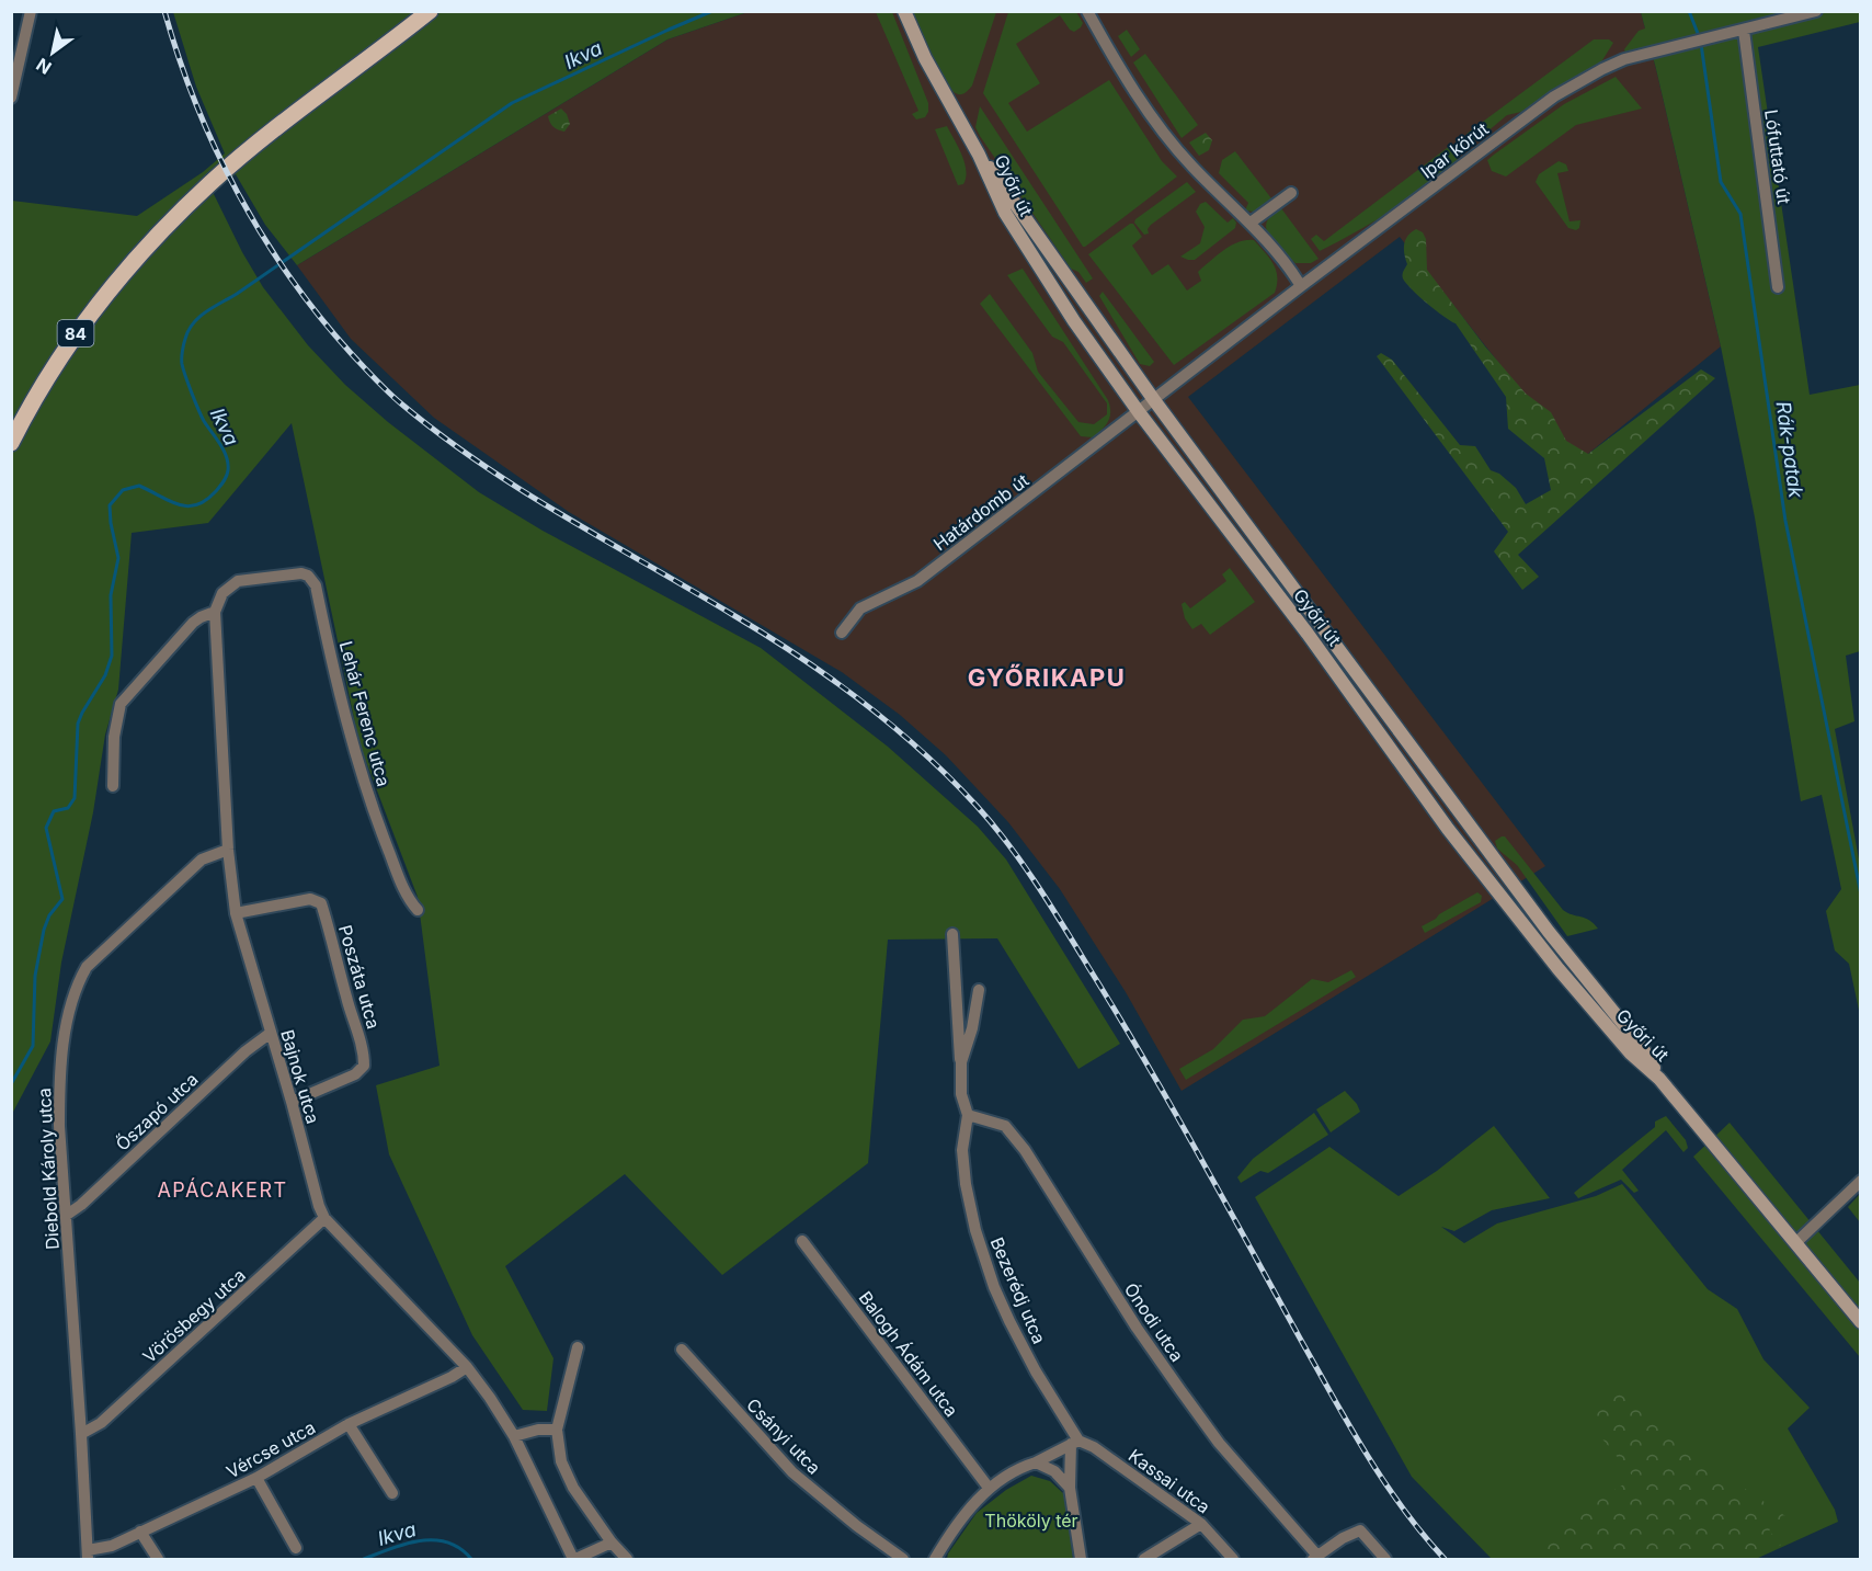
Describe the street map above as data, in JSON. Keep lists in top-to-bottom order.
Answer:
{
  "streets": {
    "main road": ["Győri út", "84"],
    "street": [
      "Ipar körút",
      "Lófuttató út",
      "Határdomb út",
      "Lehár Ferenc utca",
      "Poszáta utca",
      "Bajnok utca",
      "Őszapó utca",
      "Diebold Károly utca",
      "Bezerédj utca",
      "Vörösbegy utca",
      "Ónodi utca",
      "Balogh Ádám utca",
      "Csányi utca",
      "Vércse utca",
      "Kassai utca"
    ]
  },
  "crossings": [
    ["Ipar körút", "Lófuttató út"],
    ["Ipar körút", "Győri út"],
    ["Ipar körút", "Határdomb út"],
    ["Győri út", "Határdomb út"],
    ["Lehár Ferenc utca", "Bajnok utca"],
    ["Poszáta utca", "Bajnok utca"],
    ["Bajnok utca", "Őszapó utca"],
    ["Bajnok utca", "Diebold Károly utca"],
    ["Bajnok utca", "Vörösbegy utca"],
    ["Bajnok utca", "Vércse utca"],
    ["Őszapó utca", "Diebold Károly utca"],
    ["Diebold Károly utca", "Vörösbegy utca"],
    ["Diebold Károly utca", "Vércse utca"],
    ["Bezerédj utca", "Ónodi utca"],
    ["Bezerédj utca", "Kassai utca"]
  ],
  "districts": ["GYŐRIKAPU", "APÁCAKERT"],
  "water": ["Ikva", "Rák-patak"],
  "parks": ["Thököly tér"],
  "north": "bottom left"
}
